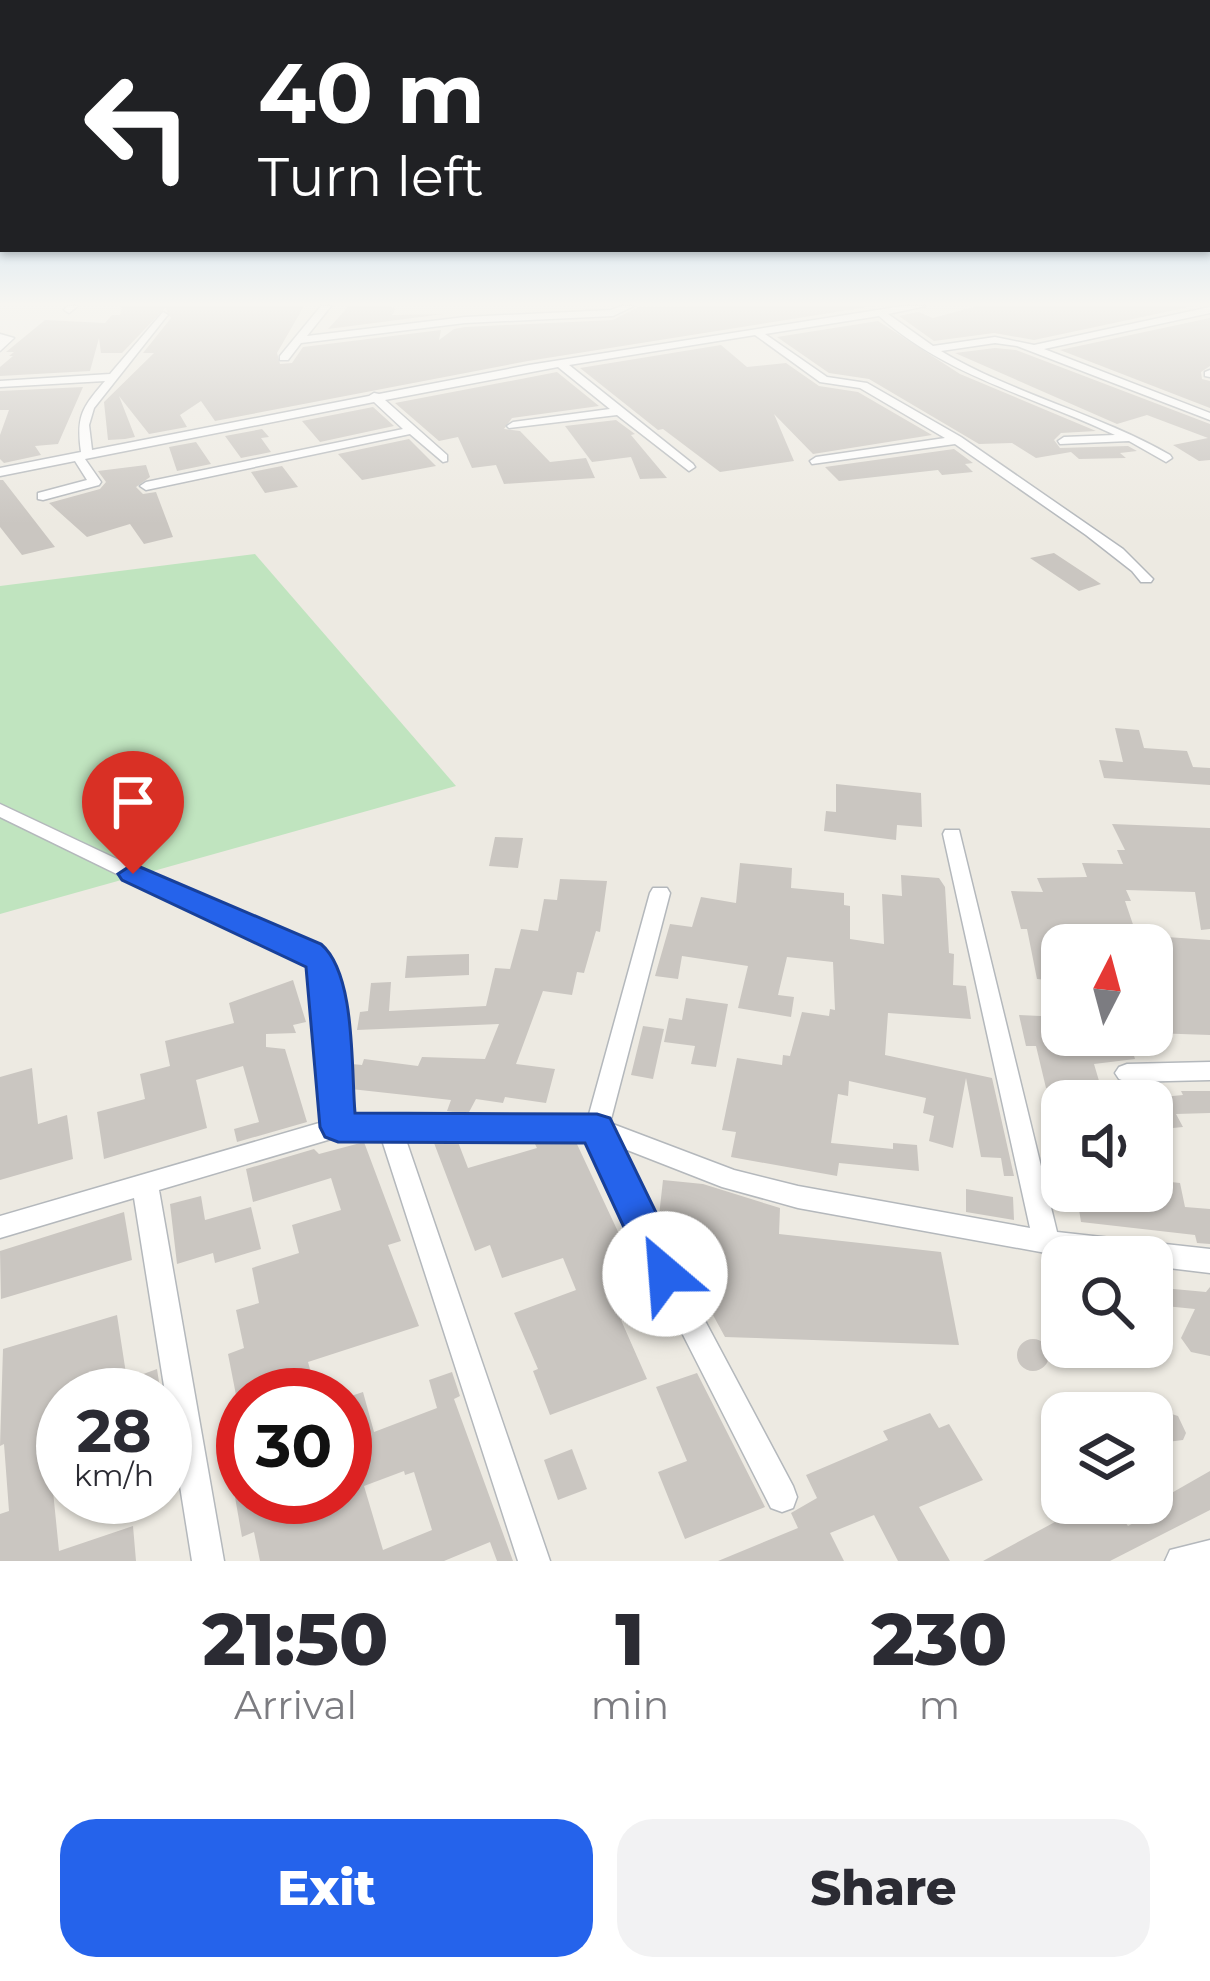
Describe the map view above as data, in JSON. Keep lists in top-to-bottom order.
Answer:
{
  "north": "top",
  "page": {
    "turn": ["40 m", "Turn left"],
    "speed": "28 km/h",
    "limit": "30",
    "eta": [
      "21:50",
      "Arrival",
      "1",
      "min",
      "230",
      "m"
    ],
    "buttons": ["Exit", "Share"]
  }
}
